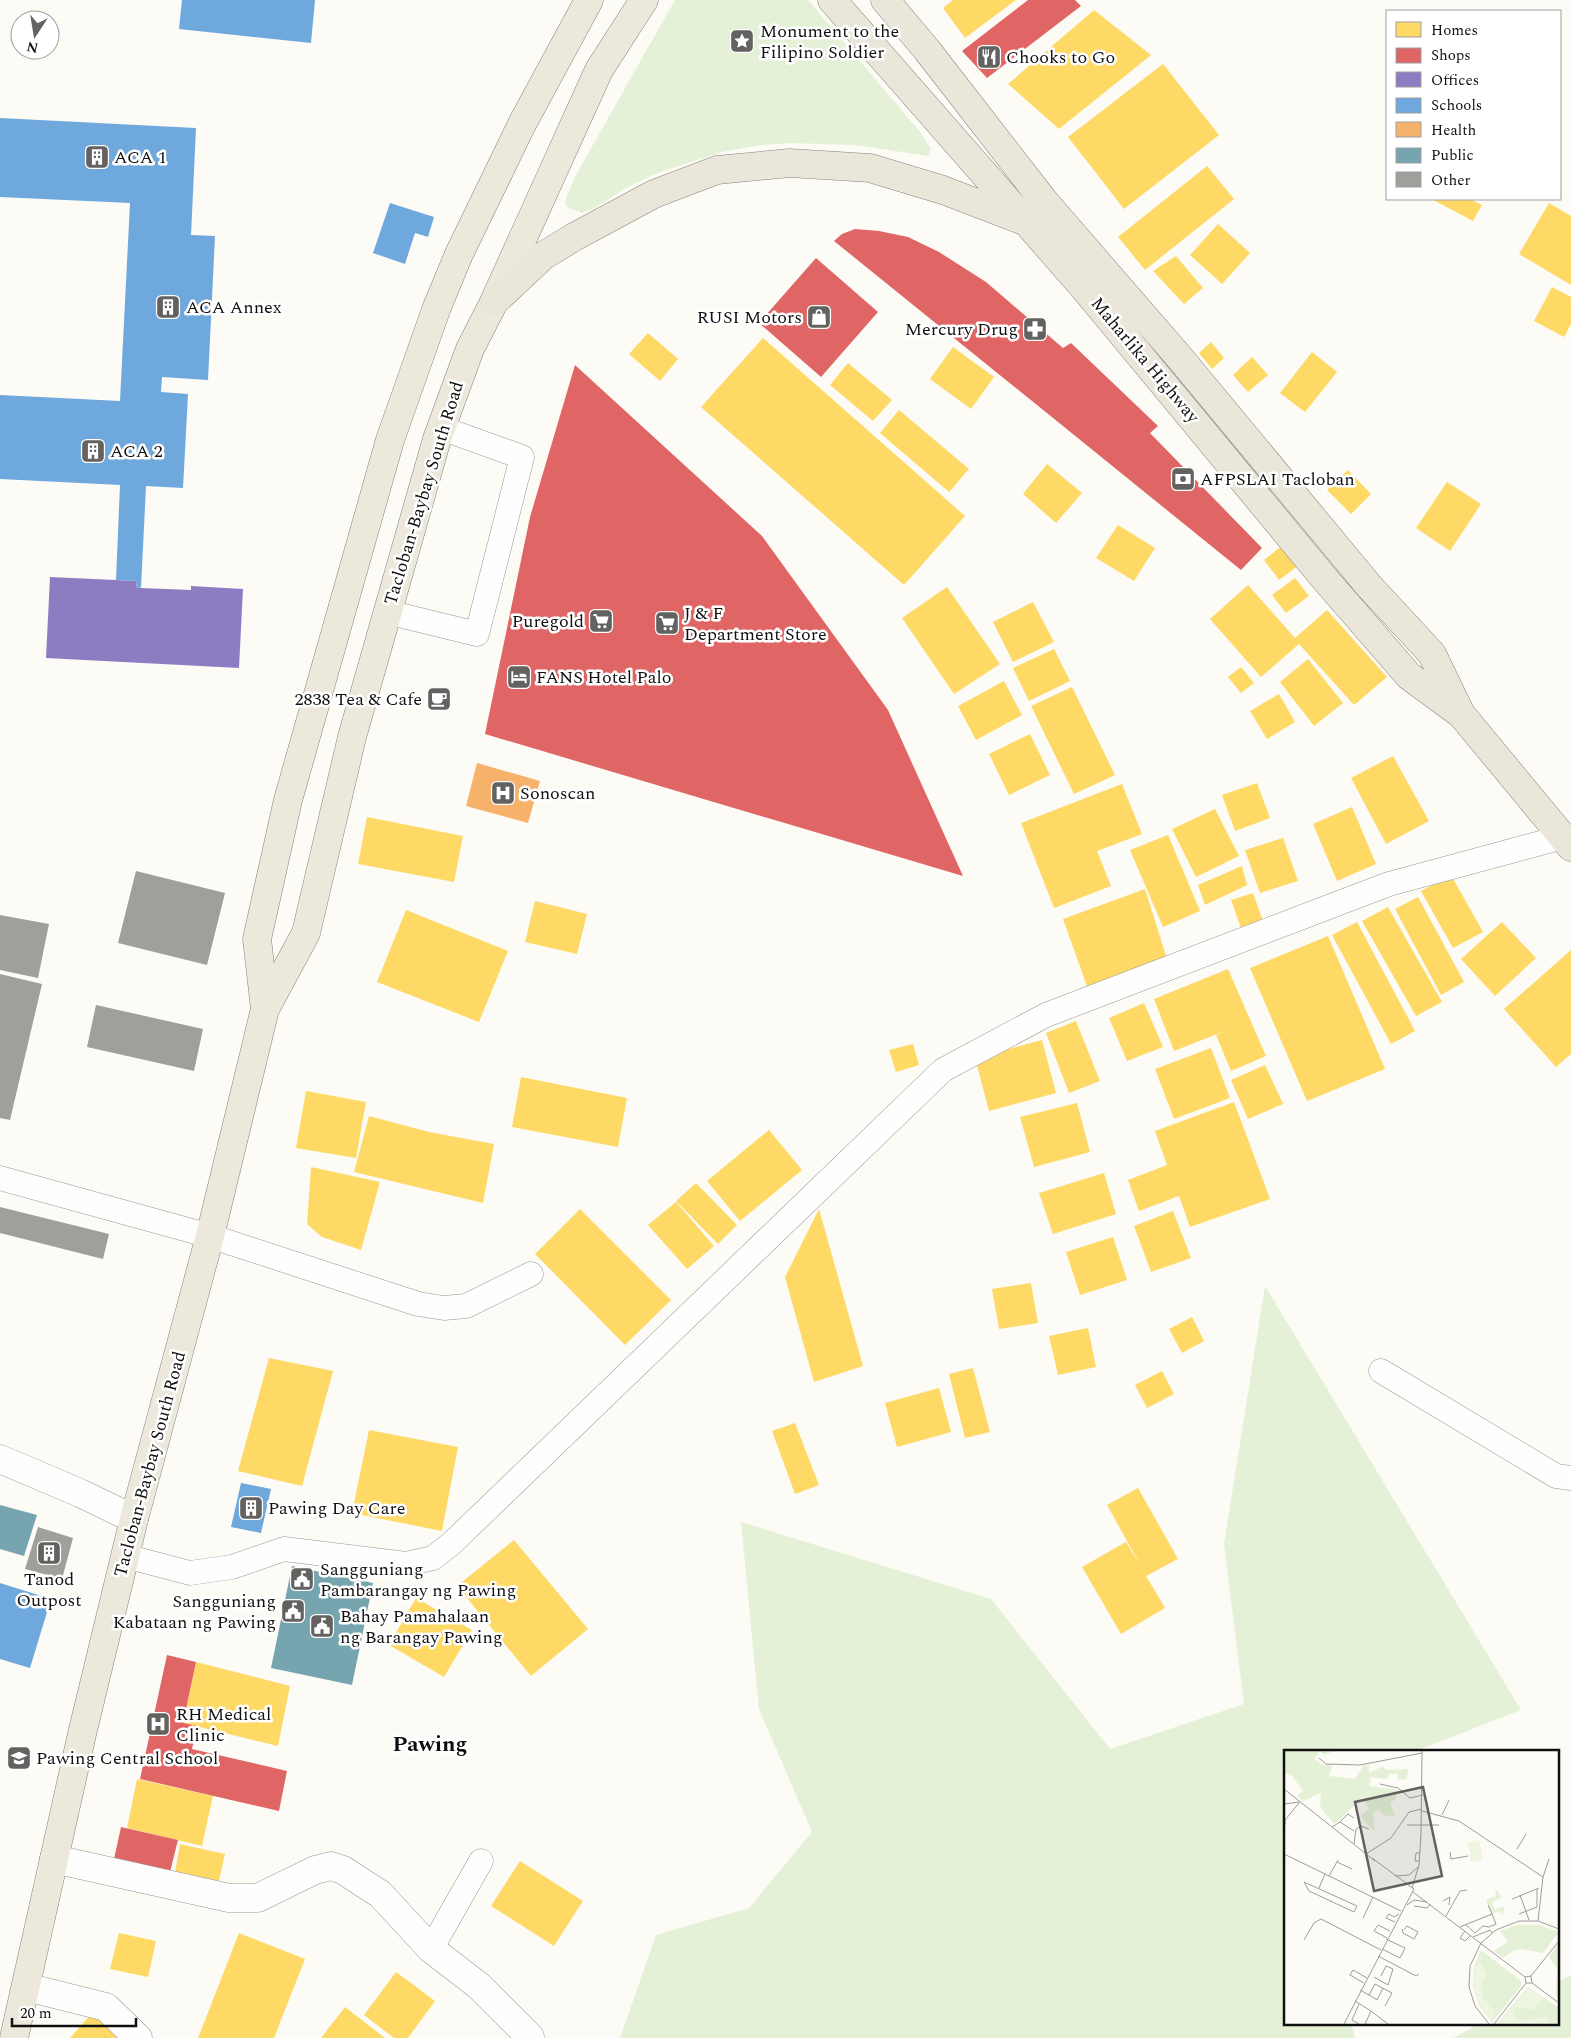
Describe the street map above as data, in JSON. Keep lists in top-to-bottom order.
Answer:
{
  "streets": {
    "highway": ["Maharlika Highway"],
    "main road": ["Tacloban-Baybay South Road"]
  },
  "districts": ["Pawing"],
  "places": {
    "place": ["Monument to the Filipino Soldier"],
    "restaurant": ["Chooks to Go"],
    "building": [
      "ACA 1",
      "ACA Annex",
      "ACA 2",
      "Pawing Day Care",
      "Tanod Outpost"
    ],
    "shop": ["RUSI Motors"],
    "pharmacy": ["Mercury Drug"],
    "bank": ["AFPSLAI Tacloban"],
    "supermarket": ["Puregold", "J & F Department Store"],
    "hotel": ["FANS Hotel Palo"],
    "cafe": ["2838 Tea & Cafe"],
    "hospital": ["Sonoscan", "RH Medical Clinic"],
    "public building": ["Sangguniang Pambarangay ng Pawing", "Sangguniang Kabataan ng Pawing", "Bahay Pamahalaan ng Barangay Pawing"],
    "school or university": ["Pawing Central School"]
  },
  "legend": [
    "Homes",
    "Shops",
    "Offices",
    "Schools",
    "Health",
    "Public",
    "Other"
  ],
  "scale_bar": "20 m",
  "north": "bottom"
}
